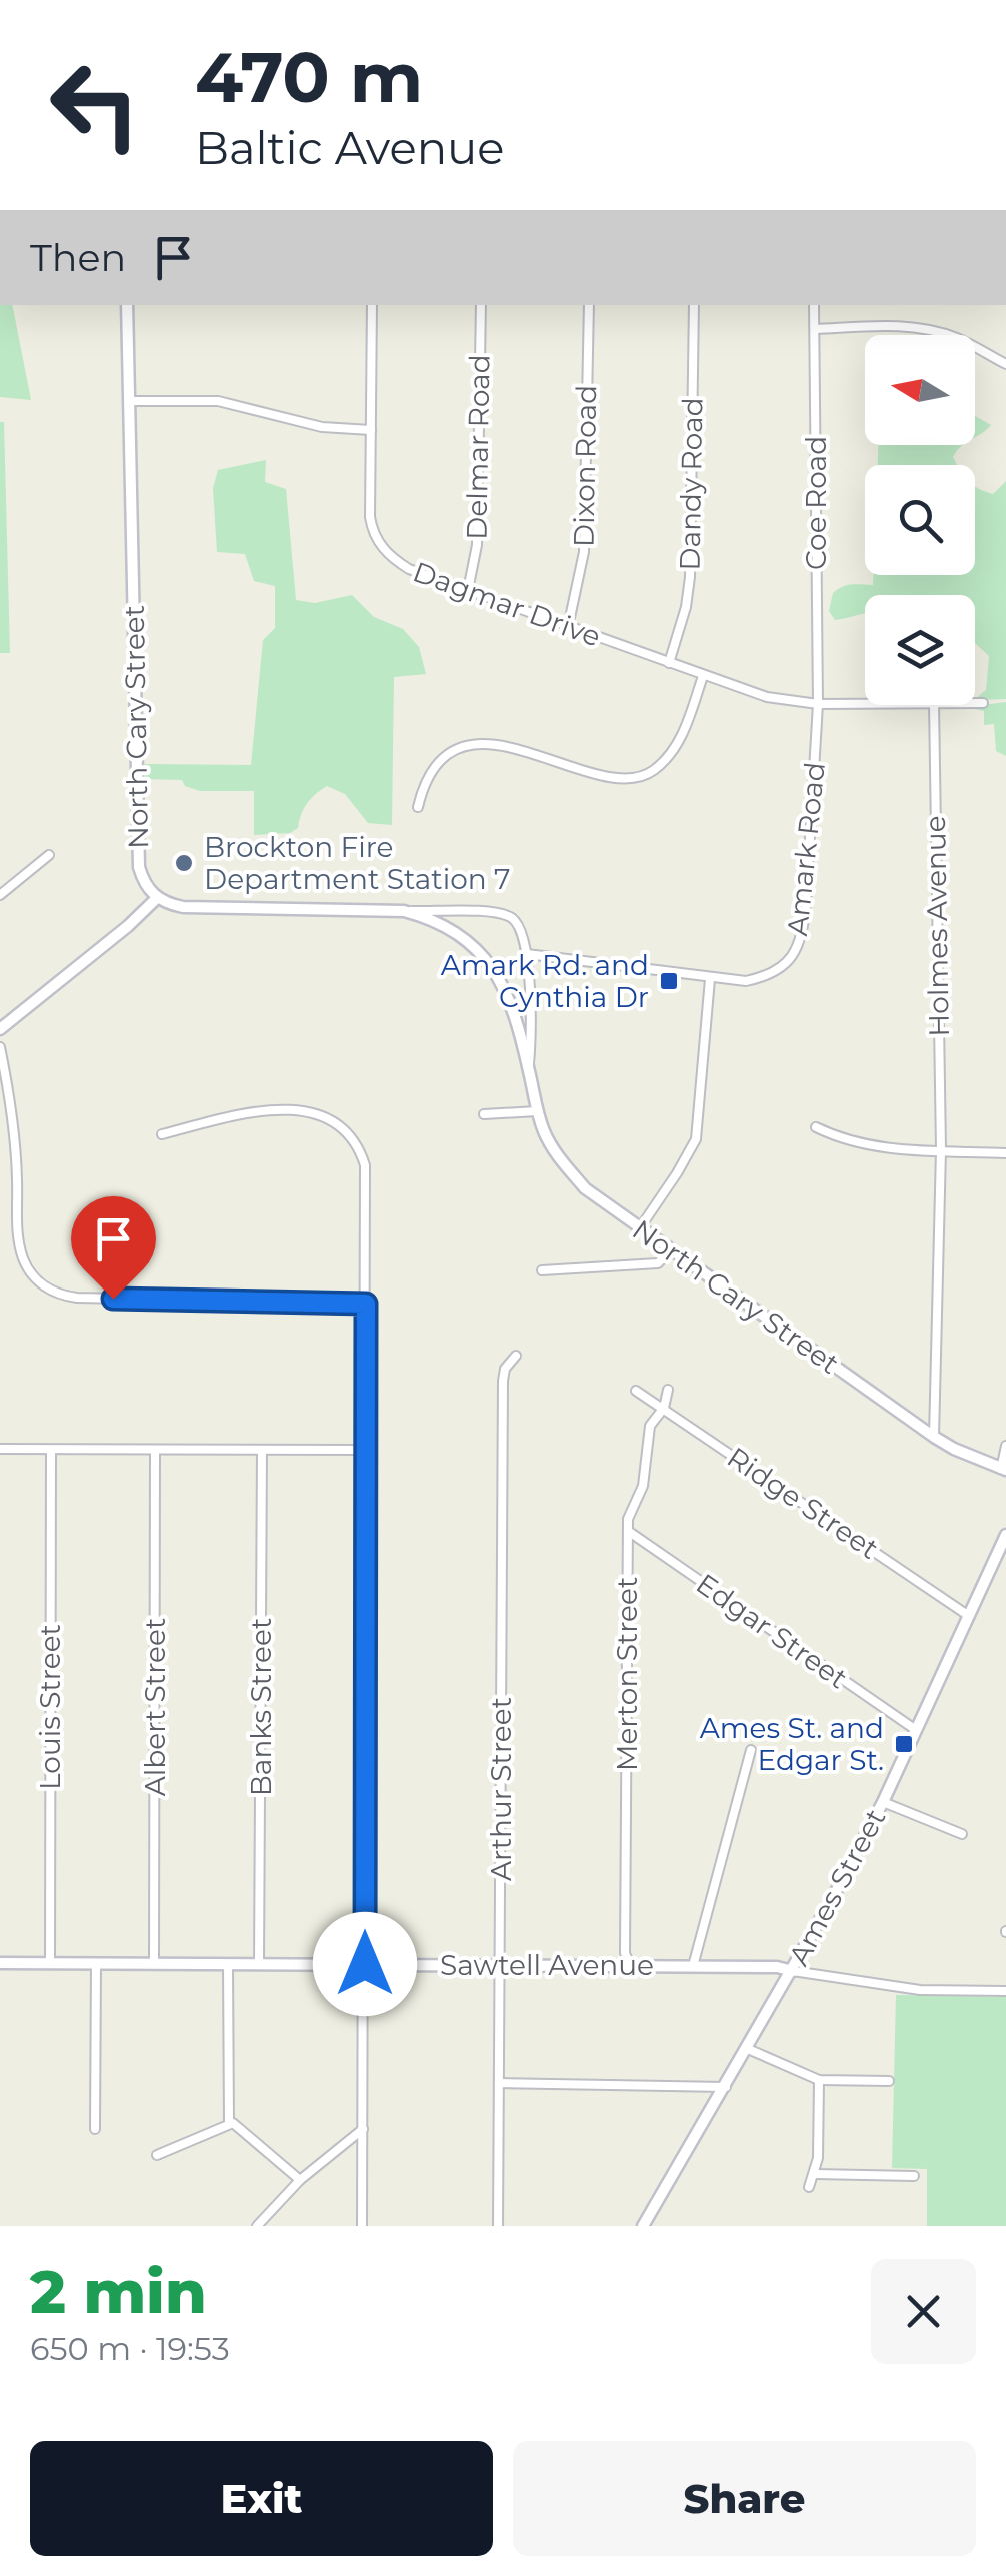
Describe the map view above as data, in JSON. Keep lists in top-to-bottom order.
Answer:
{
  "streets": {
    "street": [
      "Delmar Road",
      "Dixon Road",
      "Dandy Road",
      "Coe Road",
      "Dagmar Drive",
      "North Cary Street",
      "Amark Road",
      "Holmes Avenue",
      "Ridge Street",
      "Edgar Street",
      "Merton Street",
      "Louis Street",
      "Albert Street",
      "Banks Street",
      "Arthur Street",
      "Ames Street",
      "Sawtell Avenue"
    ]
  },
  "crossings": [
    ["Delmar Road", "Dagmar Drive"],
    ["Dixon Road", "Dagmar Drive"],
    ["Dandy Road", "Dagmar Drive"],
    ["Coe Road", "Dagmar Drive"],
    ["Coe Road", "Amark Road"],
    ["Dagmar Drive", "Amark Road"],
    ["North Cary Street", "Amark Road"],
    ["North Cary Street", "Holmes Avenue"],
    ["Ridge Street", "Merton Street"],
    ["Ridge Street", "Ames Street"],
    ["Edgar Street", "Merton Street"],
    ["Edgar Street", "Ames Street"],
    ["Merton Street", "Sawtell Avenue"],
    ["Louis Street", "Sawtell Avenue"],
    ["Albert Street", "Sawtell Avenue"],
    ["Banks Street", "Sawtell Avenue"],
    ["Arthur Street", "Sawtell Avenue"],
    ["Ames Street", "Sawtell Avenue"]
  ],
  "places": {
    "other": ["Brockton Fire Department Station 7"],
    "transit": ["Amark Rd. and Cynthia Dr", "Ames St. and Edgar St."]
  },
  "north": "left",
  "page": {
    "turn": ["470 m", "Baltic Avenue"],
    "then": "Then",
    "heading": ["2 min", "650 m · 19:53"],
    "buttons": ["Exit", "Share"]
  }
}
